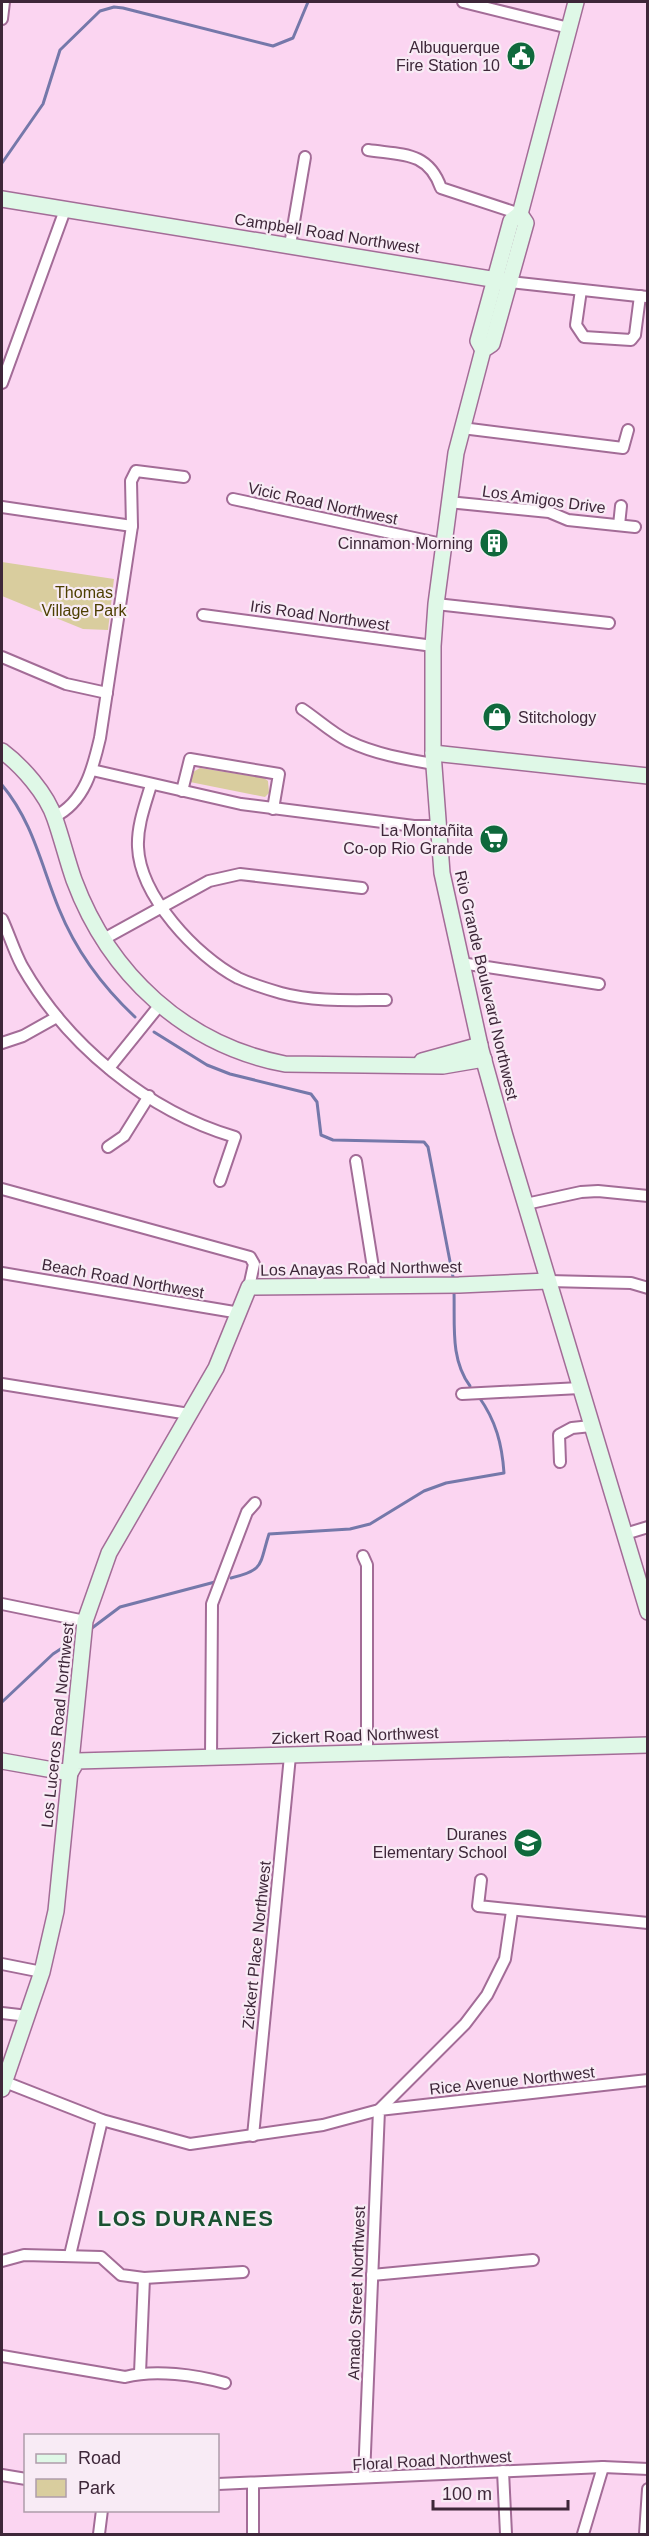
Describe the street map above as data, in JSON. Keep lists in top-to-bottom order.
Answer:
{
  "streets": {
    "street": [
      "Campbell Road Northwest",
      "Los Amigos Drive",
      "Vicic Road Northwest",
      "Iris Road Northwest",
      "Rio Grande Boulevard Northwest",
      "Los Anayas Road Northwest",
      "Beach Road Northwest",
      "Los Luceros Road Northwest",
      "Zickert Road Northwest",
      "Zickert Place Northwest",
      "Rice Avenue Northwest",
      "Amado Street Northwest",
      "Floral Road Northwest"
    ]
  },
  "crossings": [
    ["Campbell Road Northwest", "Rio Grande Boulevard Northwest"],
    ["Los Amigos Drive", "Rio Grande Boulevard Northwest"],
    ["Vicic Road Northwest", "Rio Grande Boulevard Northwest"],
    ["Iris Road Northwest", "Rio Grande Boulevard Northwest"],
    ["Rio Grande Boulevard Northwest", "Los Anayas Road Northwest"],
    ["Los Anayas Road Northwest", "Los Luceros Road Northwest"],
    ["Beach Road Northwest", "Los Luceros Road Northwest"],
    ["Los Luceros Road Northwest", "Zickert Road Northwest"],
    ["Los Luceros Road Northwest", "Rice Avenue Northwest"],
    ["Zickert Road Northwest", "Zickert Place Northwest"],
    ["Zickert Place Northwest", "Rice Avenue Northwest"],
    ["Rice Avenue Northwest", "Amado Street Northwest"],
    ["Amado Street Northwest", "Floral Road Northwest"]
  ],
  "districts": ["LOS DURANES"],
  "parks": ["Thomas Village Park"],
  "places": {
    "public building": ["Albuquerque Fire Station 10"],
    "building": ["Cinnamon Morning"],
    "shop": ["Stitchology"],
    "supermarket": ["La Montañita Co-op Rio Grande"],
    "school or university": ["Duranes Elementary School"]
  },
  "legend": ["Road", "Park"],
  "scale_bar": "100 m"
}
